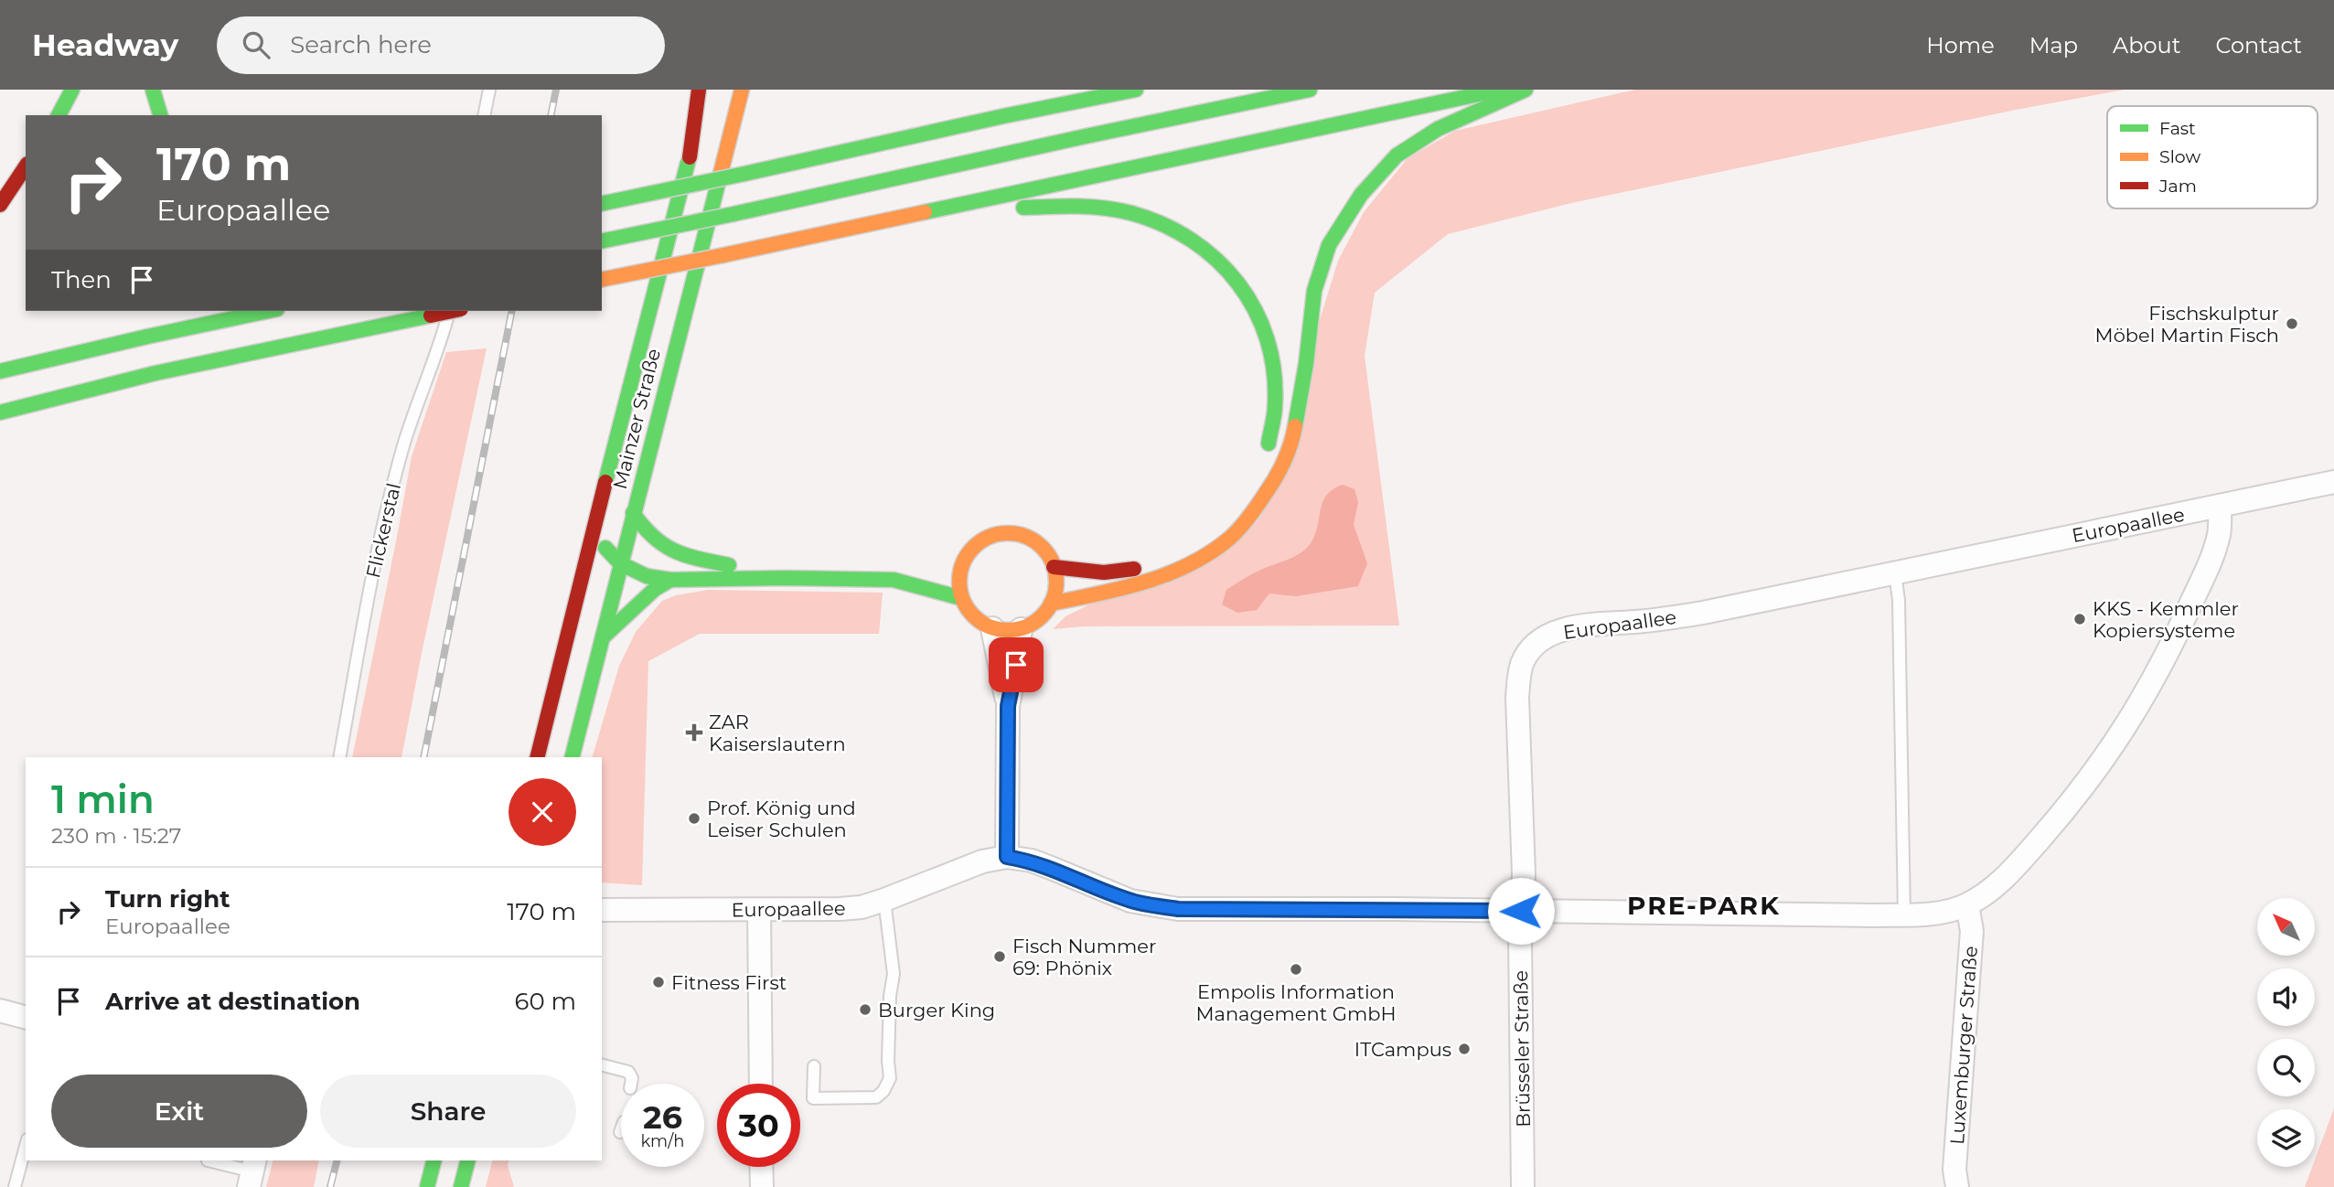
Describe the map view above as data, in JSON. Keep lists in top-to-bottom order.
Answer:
{
  "streets": {
    "main road": ["Mainzer Straße"],
    "street": ["Europaallee", "Luxemburger Straße", "Brüsseler Straße"],
    "lane": ["Flickerstal"]
  },
  "crossings": [
    ["Europaallee", "Brüsseler Straße"]
  ],
  "districts": ["PRE-PARK"],
  "places": {
    "other": [
      "Fischskulptur Möbel Martin Fisch",
      "KKS - Kemmler Kopiersysteme",
      "Prof. König und Leiser Schulen",
      "Fisch Nummer 69: Phönix",
      "Empolis Information Management GmbH",
      "Fitness First",
      "Burger King",
      "ITCampus"
    ],
    "health": ["ZAR Kaiserslautern"]
  },
  "legend": ["Fast", "Slow", "Jam"],
  "north": "top left",
  "page": {
    "header": "Headway",
    "search": "Search here",
    "nav": [
      "Home",
      "Map",
      "About",
      "Contact"
    ],
    "turn": ["170 m", "Europaallee"],
    "then": "Then",
    "heading": ["1 min", "230 m · 15:27"],
    "list": [
      {
        "name": "Turn right",
        "note": "Europaallee",
        "value": "170 m"
      },
      {
        "name": "Arrive at destination",
        "value": "60 m"
      }
    ],
    "buttons": ["Exit", "Share"],
    "speed": "26 km/h",
    "limit": "30"
  }
}
